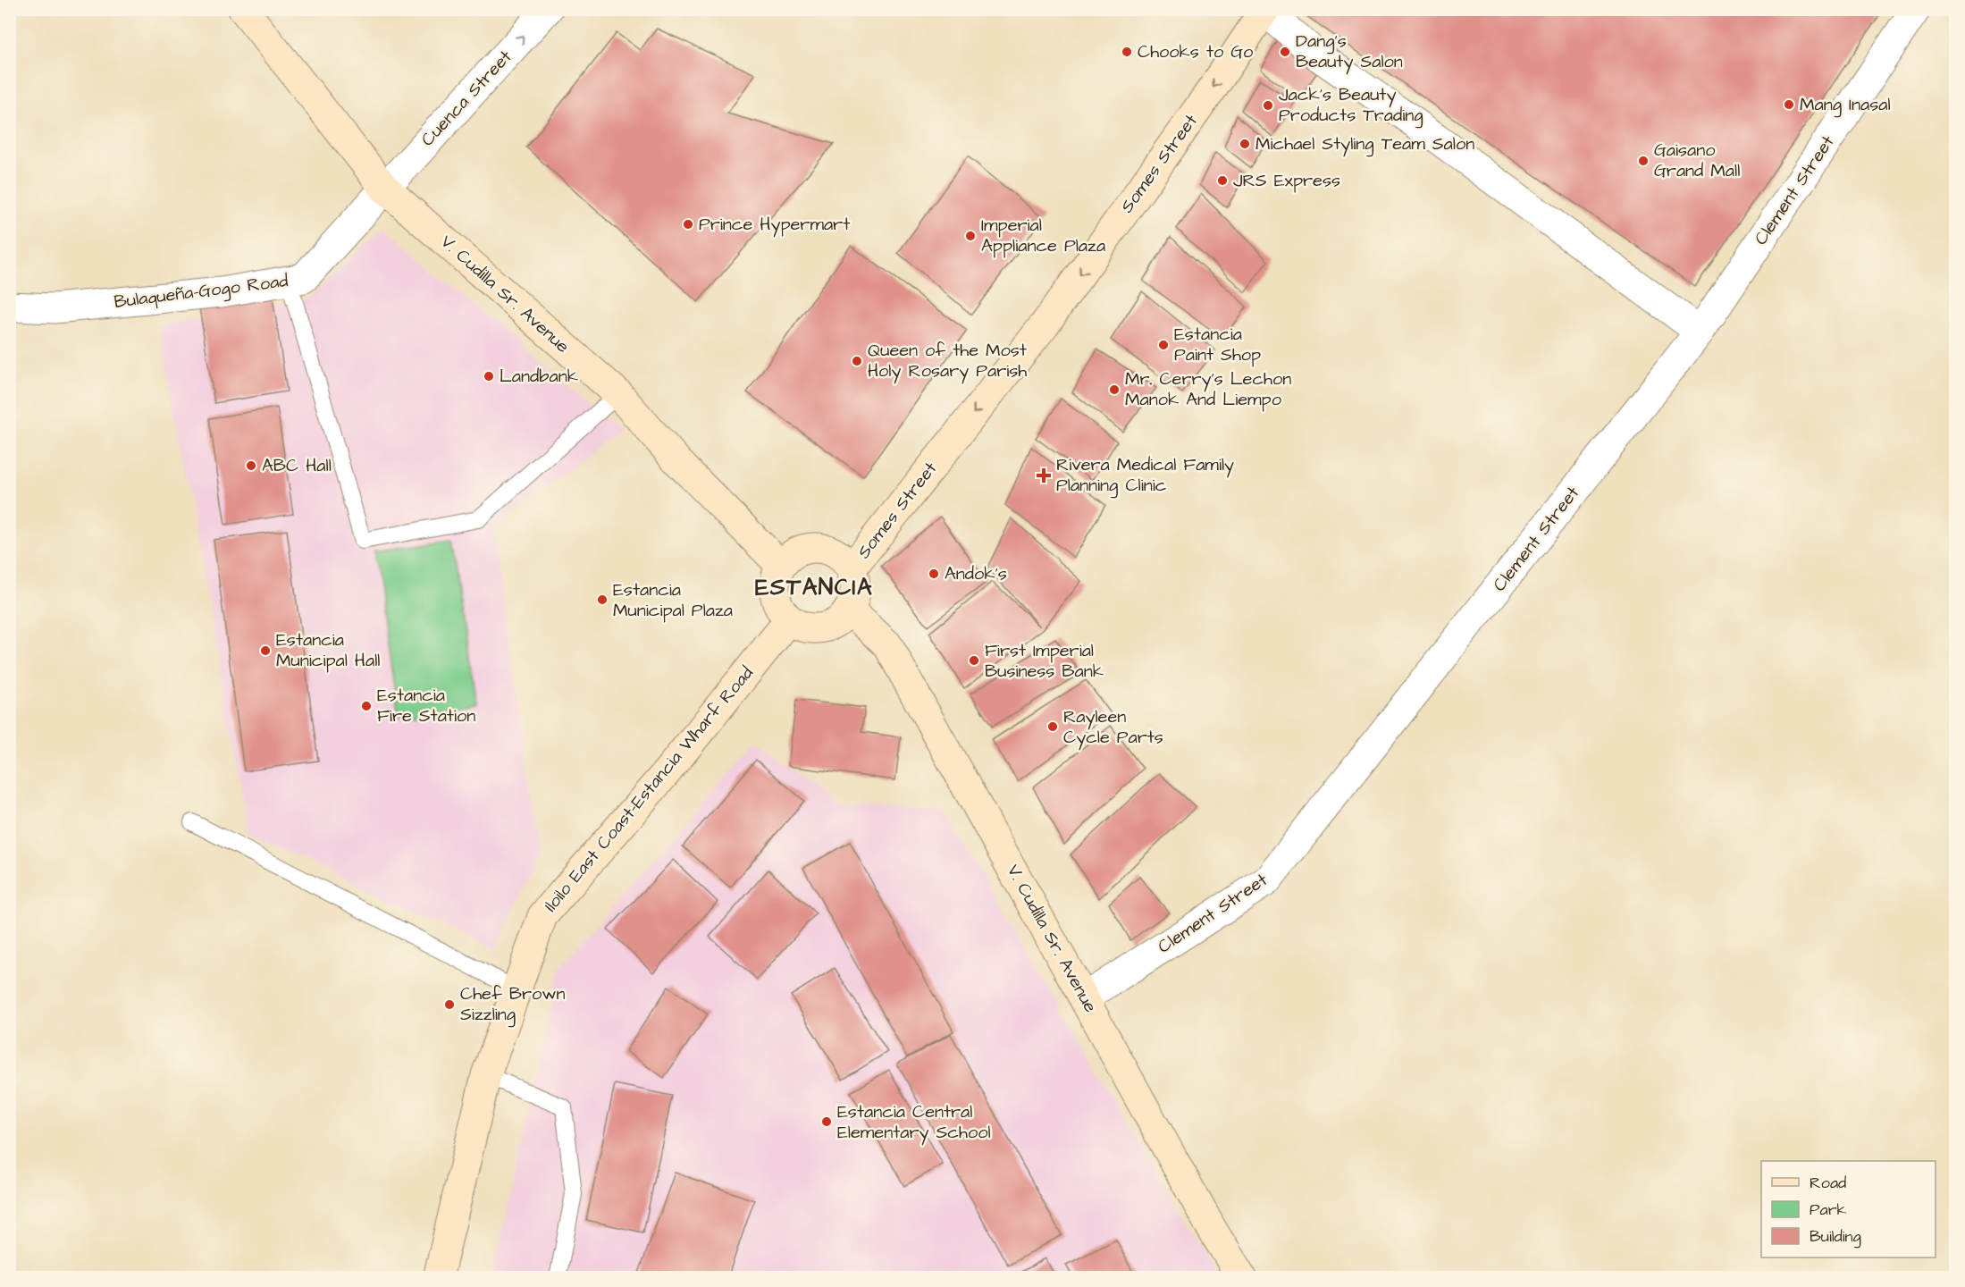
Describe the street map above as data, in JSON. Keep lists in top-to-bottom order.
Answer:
{
  "streets": {
    "main road": ["Somes Street", "V. Cudilla Sr. Avenue", "Iloilo East Coast-Estancia Wharf Road"],
    "street": ["Cuenca Street", "Clement Street", "Bulaqueña-Gogo Road"]
  },
  "crossings": [
    ["Cuenca Street", "Bulaqueña-Gogo Road"],
    ["Cuenca Street", "V. Cudilla Sr. Avenue"],
    ["Somes Street", "V. Cudilla Sr. Avenue"],
    ["Somes Street", "Iloilo East Coast-Estancia Wharf Road"],
    ["Clement Street", "V. Cudilla Sr. Avenue"],
    ["Bulaqueña-Gogo Road", "V. Cudilla Sr. Avenue"],
    ["V. Cudilla Sr. Avenue", "Iloilo East Coast-Estancia Wharf Road"]
  ],
  "one_way": ["Cuenca Street", "Somes Street"],
  "districts": ["ESTANCIA"],
  "places": {
    "other": [
      "Chooks to Go",
      "Dang's Beauty Salon",
      "Mang Inasal",
      "Jack's Beauty Products Trading",
      "Michael Styling Team Salon",
      "Gaisano Grand Mall",
      "JRS Express",
      "Prince Hypermart",
      "Imperial Appliance Plaza",
      "Estancia Paint Shop",
      "Queen of the Most Holy Rosary Parish",
      "Landbank",
      "Mr. Cerry's Lechon Manok And Liempo",
      "ABC Hall",
      "Andok's",
      "Estancia Municipal Plaza",
      "Estancia Municipal Hall",
      "First Imperial Business Bank",
      "Estancia Fire Station",
      "Rayleen Cycle Parts",
      "Chef Brown Sizzling",
      "Estancia Central Elementary School"
    ],
    "health": ["Rivera Medical Family Planning Clinic"]
  },
  "legend": ["Road", "Park", "Building"]
}
